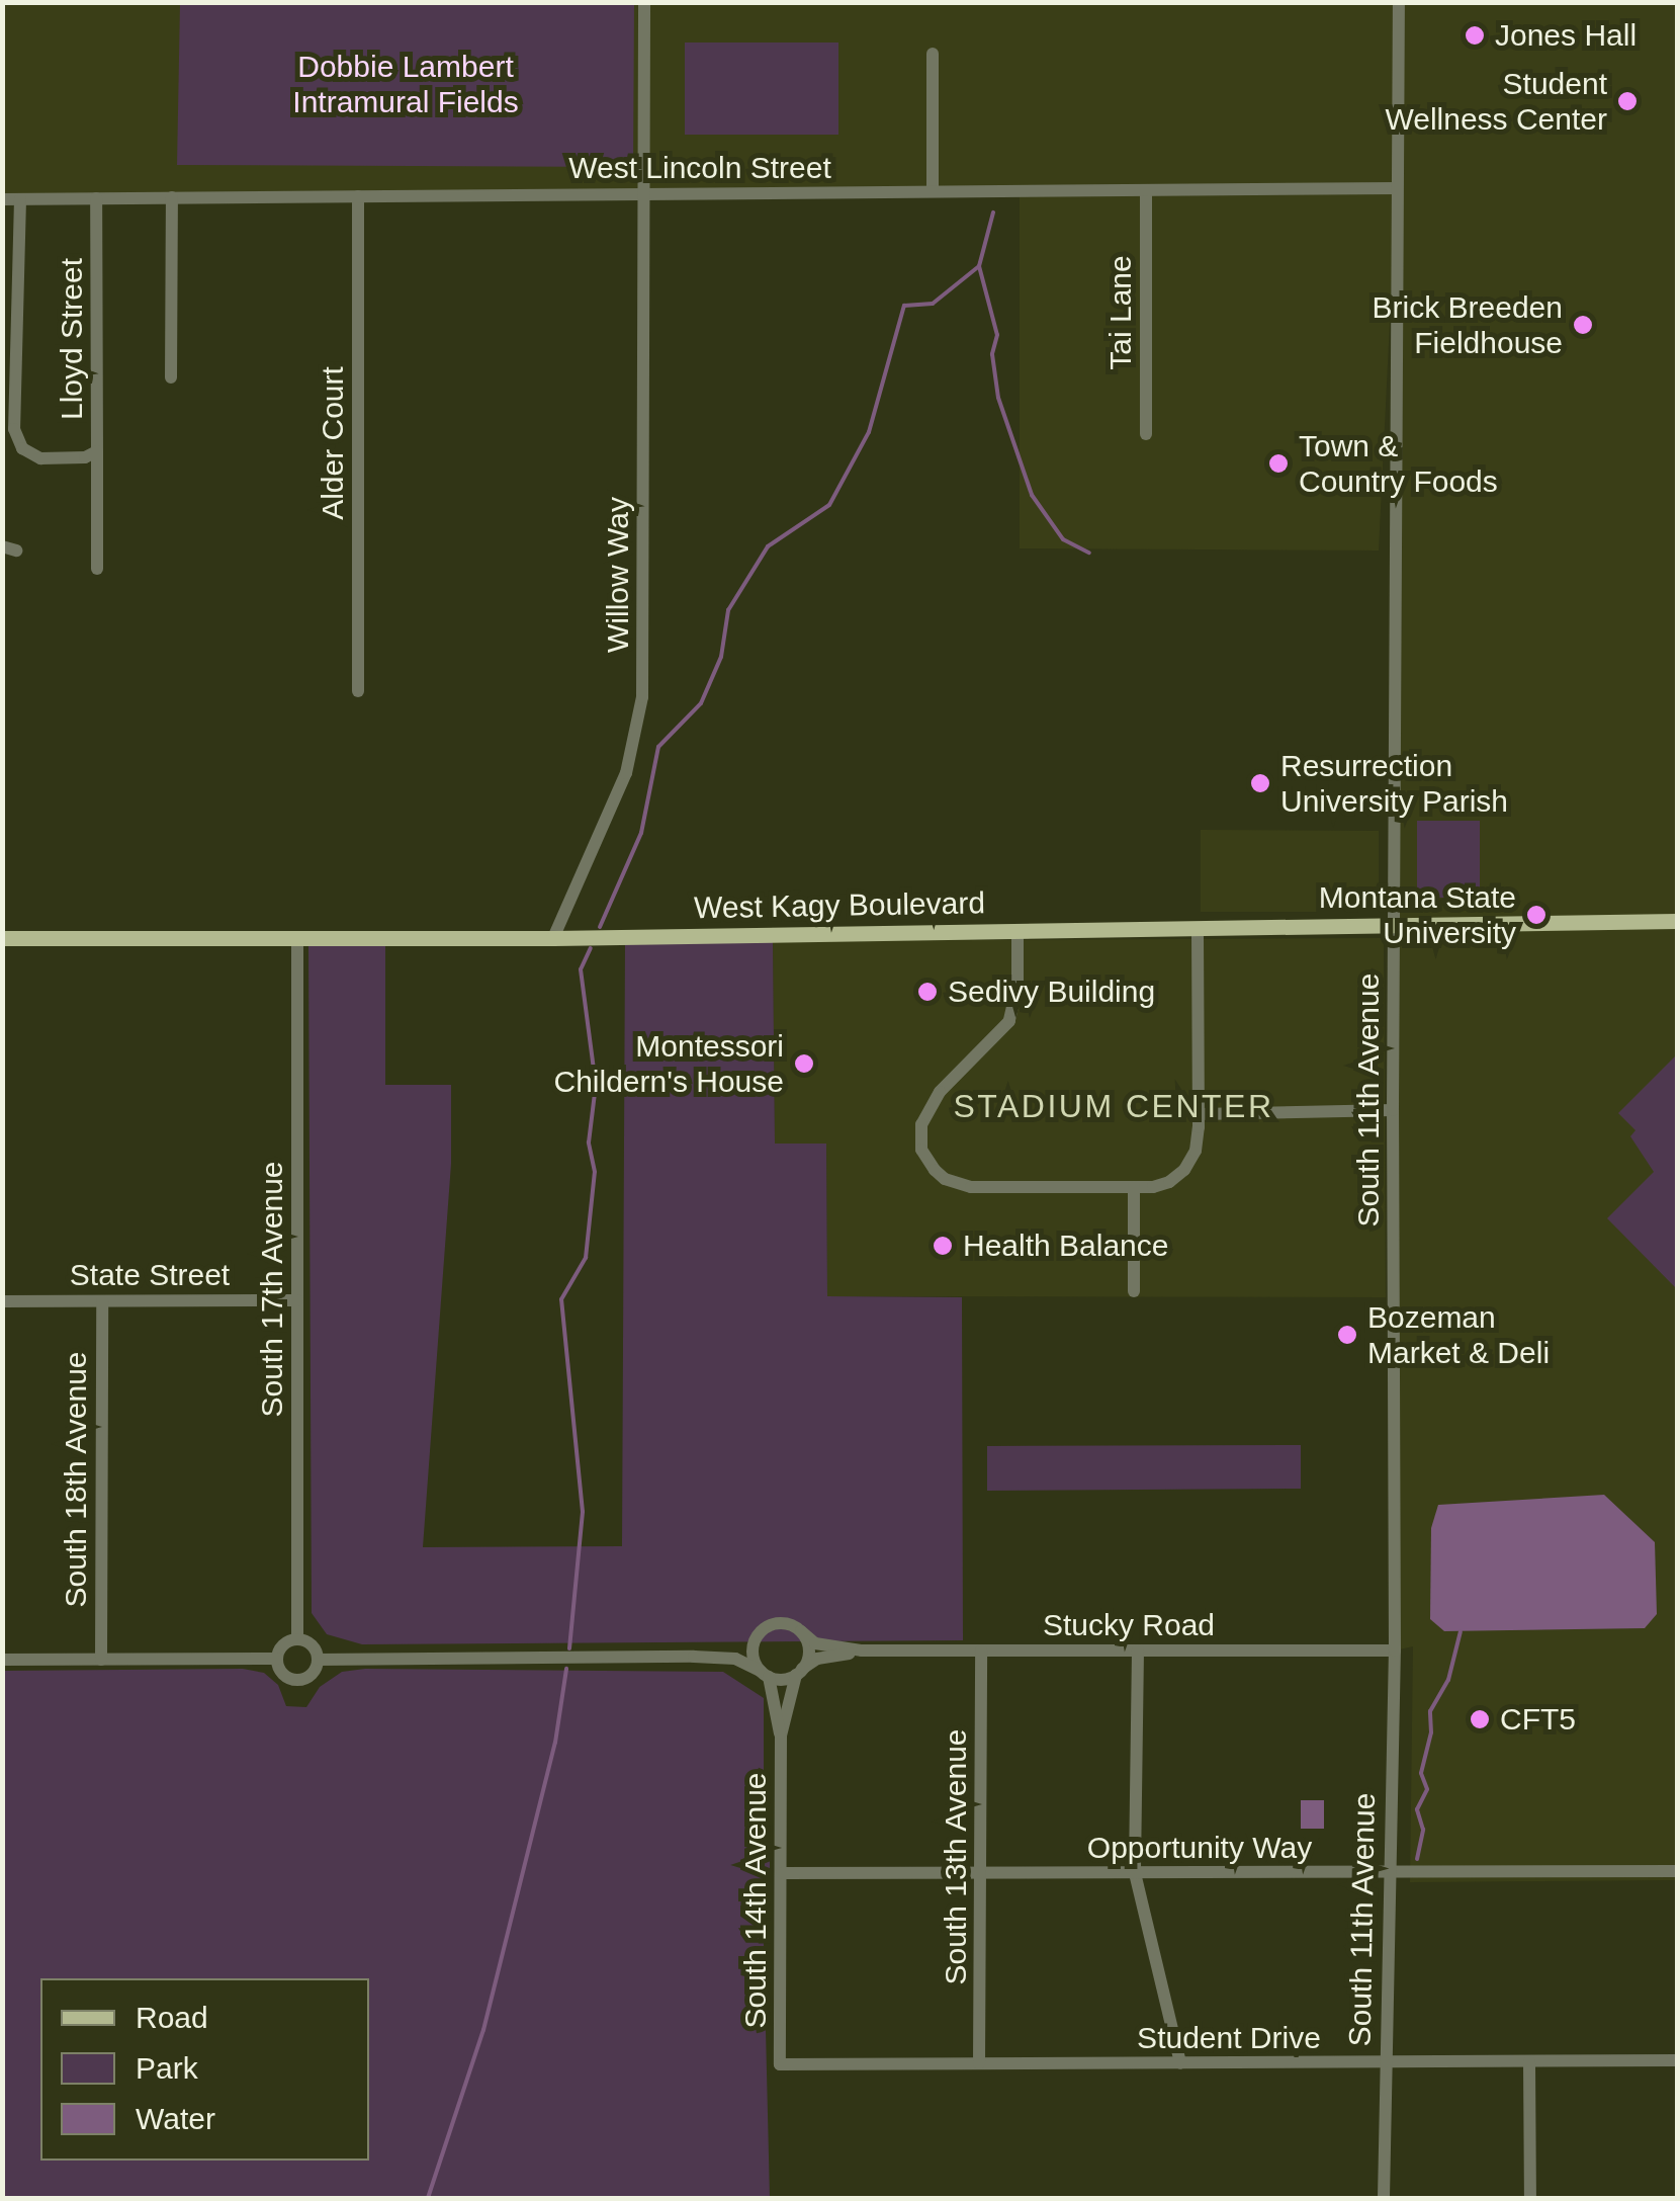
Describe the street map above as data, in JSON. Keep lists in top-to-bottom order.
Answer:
{
  "streets": {
    "main road": ["West Kagy Boulevard"],
    "street": [
      "West Lincoln Street",
      "Tai Lane",
      "Lloyd Street",
      "Alder Court",
      "Willow Way",
      "South 11th Avenue",
      "State Street",
      "South 17th Avenue",
      "South 18th Avenue",
      "Stucky Road",
      "Opportunity Way",
      "South 13th Avenue",
      "South 14th Avenue",
      "Student Drive"
    ]
  },
  "crossings": [
    ["West Lincoln Street", "Tai Lane"],
    ["West Lincoln Street", "Lloyd Street"],
    ["West Lincoln Street", "Alder Court"],
    ["West Lincoln Street", "Willow Way"],
    ["West Lincoln Street", "South 11th Avenue"],
    ["Willow Way", "West Kagy Boulevard"],
    ["West Kagy Boulevard", "South 11th Avenue"],
    ["West Kagy Boulevard", "South 17th Avenue"],
    ["South 11th Avenue", "Stucky Road"],
    ["South 11th Avenue", "Opportunity Way"],
    ["South 11th Avenue", "Student Drive"],
    ["State Street", "South 17th Avenue"],
    ["State Street", "South 18th Avenue"],
    ["Stucky Road", "South 13th Avenue"],
    ["Stucky Road", "South 14th Avenue"],
    ["Opportunity Way", "South 13th Avenue"],
    ["Opportunity Way", "South 14th Avenue"],
    ["South 13th Avenue", "Student Drive"],
    ["South 14th Avenue", "Student Drive"]
  ],
  "districts": ["STADIUM CENTER"],
  "parks": ["Dobbie Lambert Intramural Fields"],
  "places": [
    "Jones Hall",
    "Student Wellness Center",
    "Brick Breeden Fieldhouse",
    "Town & Country Foods",
    "Resurrection University Parish",
    "Montana State University",
    "Sedivy Building",
    "Montessori Childern's House",
    "Health Balance",
    "Bozeman Market & Deli",
    "CFT5"
  ],
  "legend": ["Road", "Park", "Water"]
}
